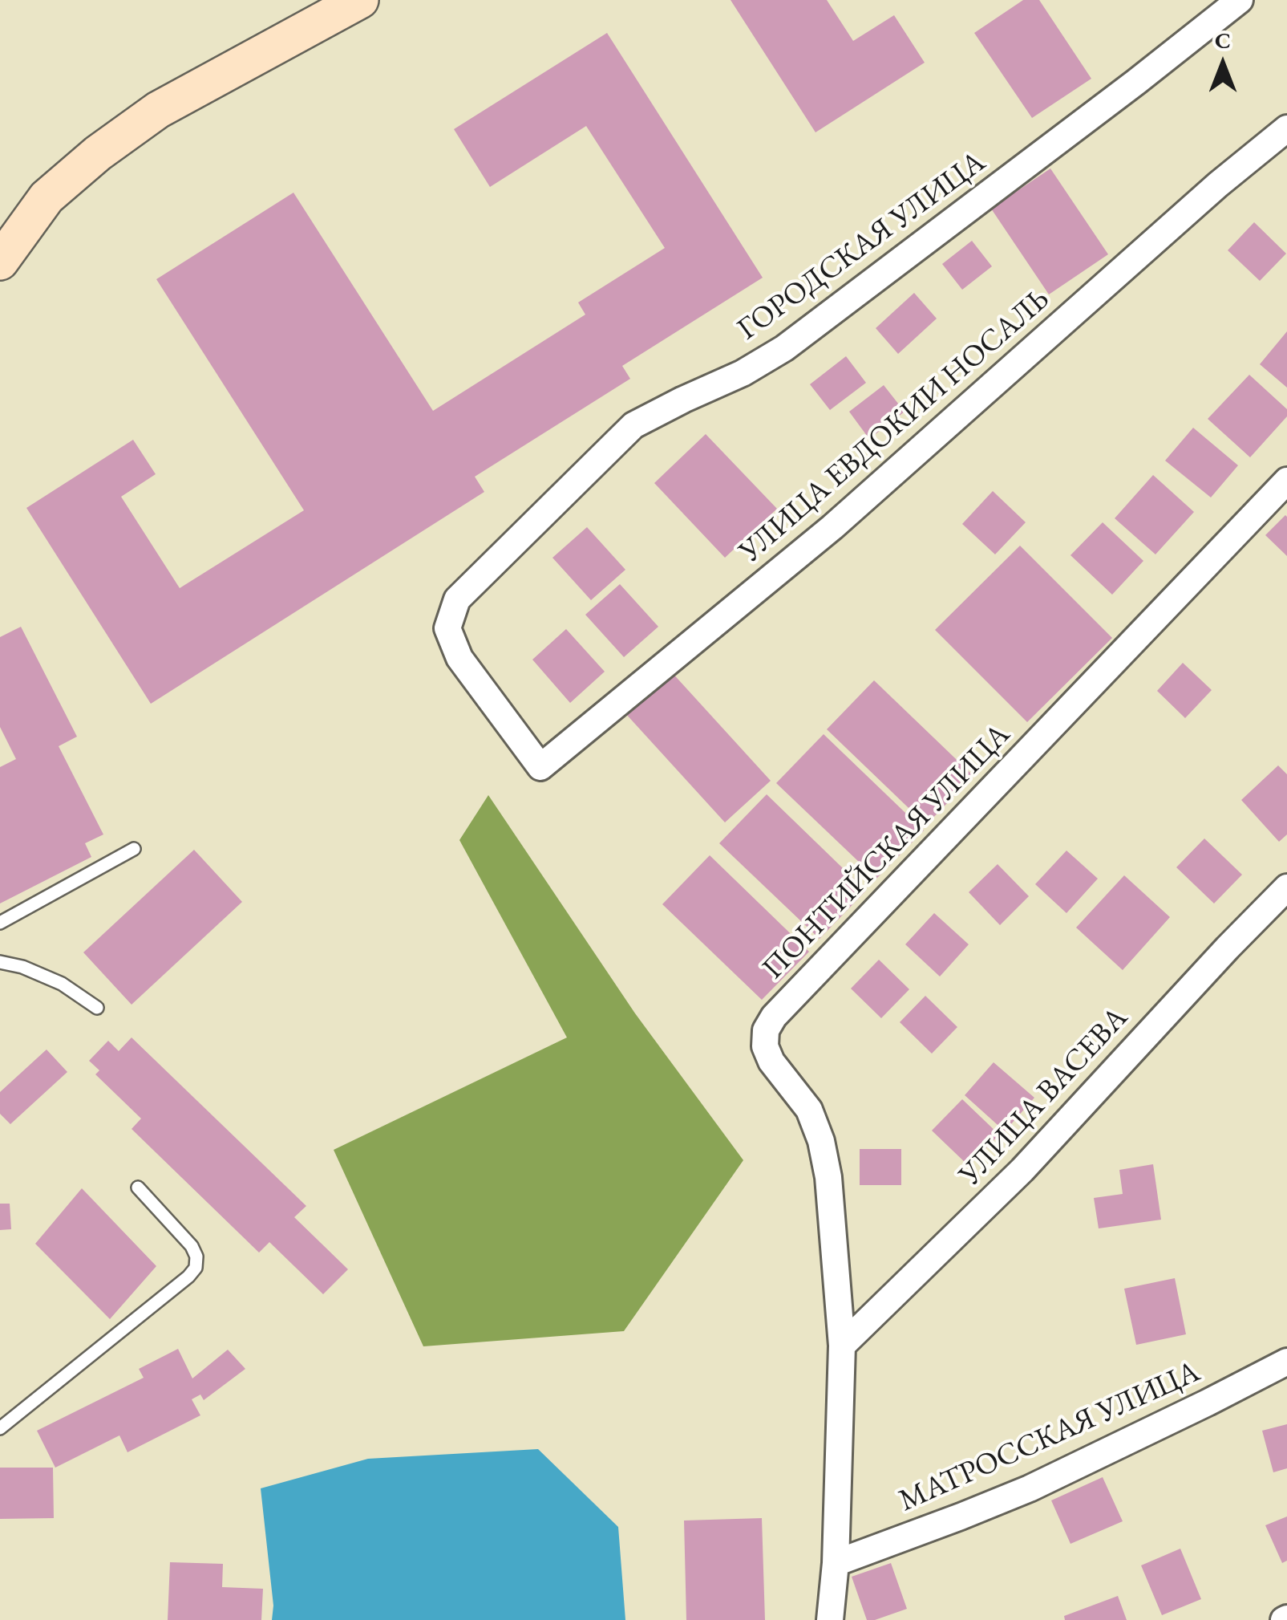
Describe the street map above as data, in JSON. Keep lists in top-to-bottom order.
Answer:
{
  "streets": {
    "street": [
      "ГОРОДСКАЯ УЛИЦА",
      "УЛИЦА ЕВДОКИИ НОСАЛЬ",
      "ПОНТИЙСКАЯ УЛИЦА",
      "УЛИЦА ВАСЕВА",
      "МАТРОССКАЯ УЛИЦА"
    ]
  },
  "crossings": [
    ["ГОРОДСКАЯ УЛИЦА", "УЛИЦА ЕВДОКИИ НОСАЛЬ"],
    ["ПОНТИЙСКАЯ УЛИЦА", "УЛИЦА ВАСЕВА"]
  ],
  "north": "top"
}
